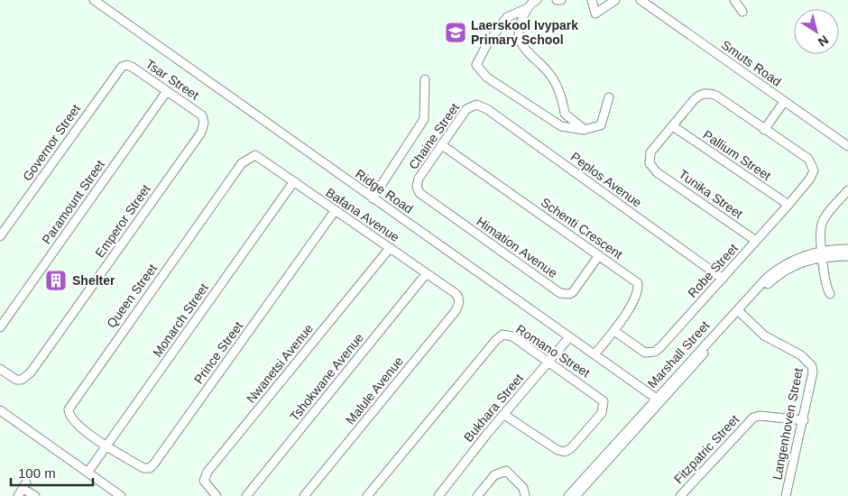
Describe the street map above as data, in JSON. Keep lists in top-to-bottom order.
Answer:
{
  "streets": {
    "street": [
      "Smuts Road",
      "Tsar Street",
      "Chaine Street",
      "Governor Street",
      "Pallium Street",
      "Peplos Avenue",
      "Ridge Road",
      "Tunika Street",
      "Paramount Street",
      "Bafana Avenue",
      "Emperor Street",
      "Schenti Crescent",
      "Himation Avenue",
      "Robe Street",
      "Queen Street",
      "Monarch Street",
      "Romano Street",
      "Prince Street",
      "Marshall Street",
      "Nwanetsi Avenue",
      "Tshokwane Avenue",
      "Malule Avenue",
      "Bukhara Street",
      "Langenhoven Street",
      "Fitzpatric Street"
    ]
  },
  "crossings": [
    ["Tsar Street", "Governor Street"],
    ["Tsar Street", "Paramount Street"],
    ["Tsar Street", "Emperor Street"],
    ["Chaine Street", "Peplos Avenue"],
    ["Chaine Street", "Schenti Crescent"],
    ["Chaine Street", "Himation Avenue"],
    ["Pallium Street", "Tunika Street"],
    ["Pallium Street", "Robe Street"],
    ["Peplos Avenue", "Robe Street"],
    ["Ridge Road", "Schenti Crescent"],
    ["Ridge Road", "Marshall Street"],
    ["Ridge Road", "Bukhara Street"],
    ["Tunika Street", "Robe Street"],
    ["Bafana Avenue", "Queen Street"],
    ["Bafana Avenue", "Monarch Street"],
    ["Bafana Avenue", "Prince Street"],
    ["Bafana Avenue", "Nwanetsi Avenue"],
    ["Bafana Avenue", "Tshokwane Avenue"],
    ["Bafana Avenue", "Malule Avenue"],
    ["Schenti Crescent", "Himation Avenue"],
    ["Schenti Crescent", "Robe Street"],
    ["Queen Street", "Monarch Street"],
    ["Queen Street", "Prince Street"],
    ["Monarch Street", "Prince Street"],
    ["Romano Street", "Bukhara Street"],
    ["Marshall Street", "Langenhoven Street"],
    ["Langenhoven Street", "Fitzpatric Street"]
  ],
  "places": {
    "school or university": ["Laerskool Ivypark Primary School"],
    "building": ["Shelter"]
  },
  "scale_bar": "100 m",
  "north": "bottom right"
}
